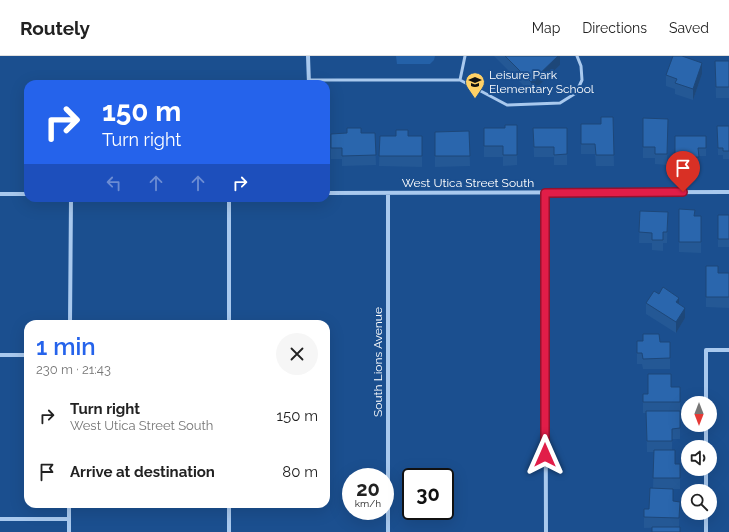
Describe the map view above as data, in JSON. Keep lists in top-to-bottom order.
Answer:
{
  "streets": {
    "street": ["West Utica Street South", "South Lions Avenue"]
  },
  "crossings": [
    ["West Utica Street South", "South Lions Avenue"]
  ],
  "places": {
    "school or university": ["Leisure Park Elementary School"]
  },
  "north": "bottom",
  "page": {
    "header": "Routely",
    "nav": ["Map", "Directions", "Saved"],
    "turn": ["150 m", "Turn right"],
    "heading": ["1 min", "230 m · 21:43"],
    "list": [
      {
        "name": "Turn right",
        "note": "West Utica Street South",
        "value": "150 m"
      },
      {
        "name": "Arrive at destination",
        "value": "80 m"
      }
    ],
    "speed": "20 km/h",
    "limit": "30"
  }
}
